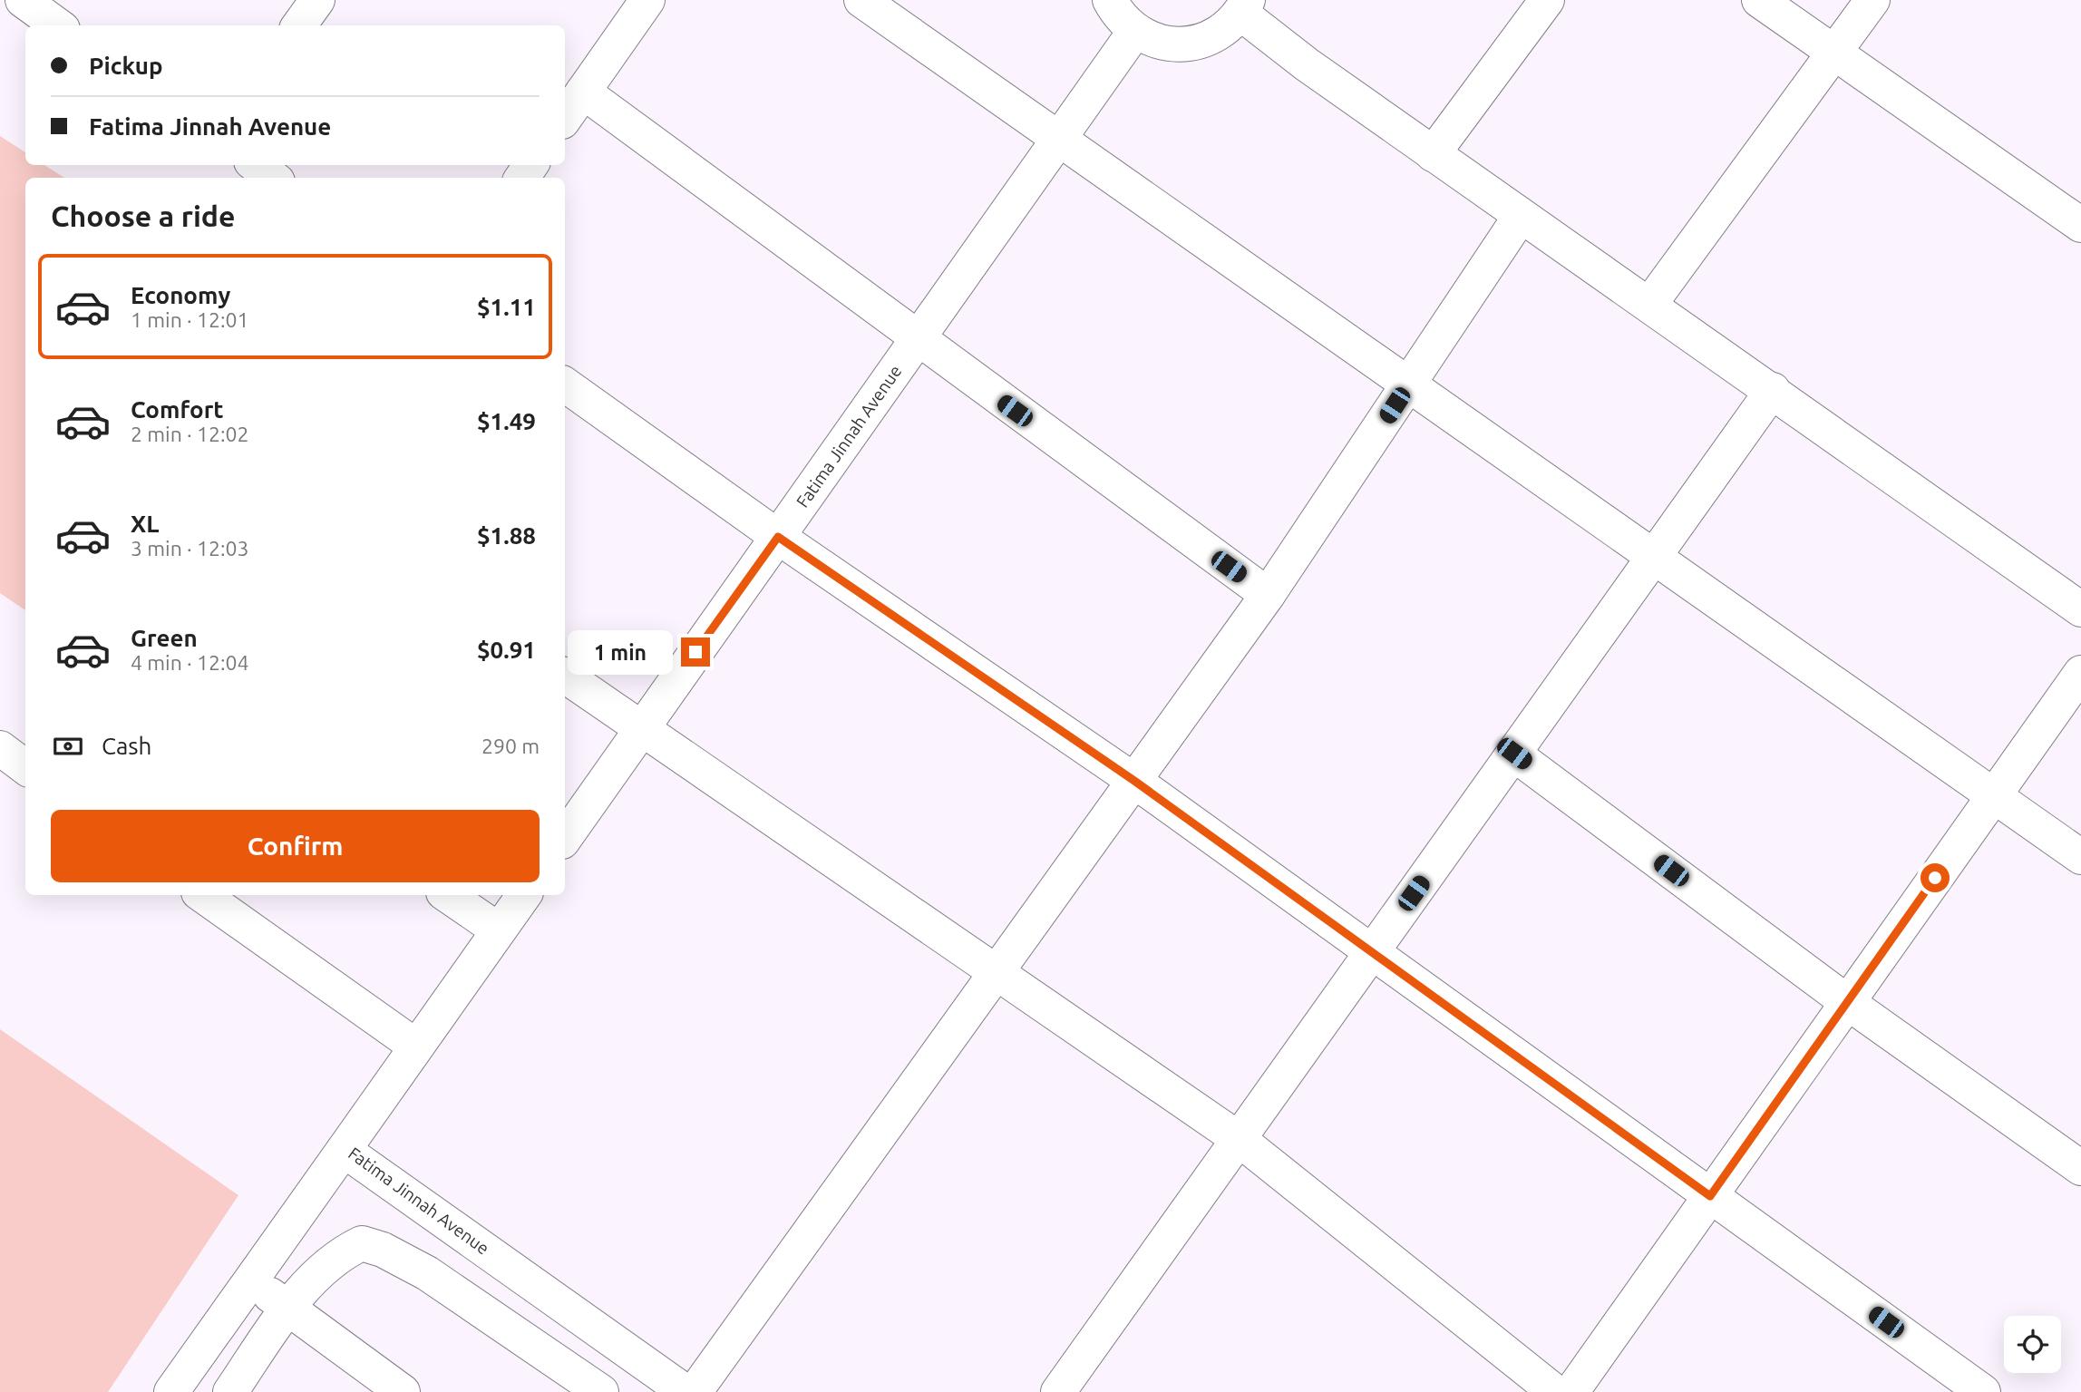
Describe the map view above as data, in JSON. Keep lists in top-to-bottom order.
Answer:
{
  "streets": {
    "street": ["Fatima Jinnah Avenue"]
  },
  "page": {
    "banner": ["Pickup", "Fatima Jinnah Avenue"],
    "heading": "Choose a ride",
    "list": [
      {
        "name": "Economy",
        "note": "1 min · 12:01",
        "value": "$1.11"
      },
      {
        "name": "Comfort",
        "note": "2 min · 12:02",
        "value": "$1.49"
      },
      {
        "name": "XL",
        "note": "3 min · 12:03",
        "value": "$1.88"
      },
      {
        "name": "Green",
        "note": "4 min · 12:04",
        "value": "$0.91"
      }
    ],
    "bubble": "1 min",
    "pay": ["Cash", "290 m"],
    "buttons": "Confirm"
  }
}
